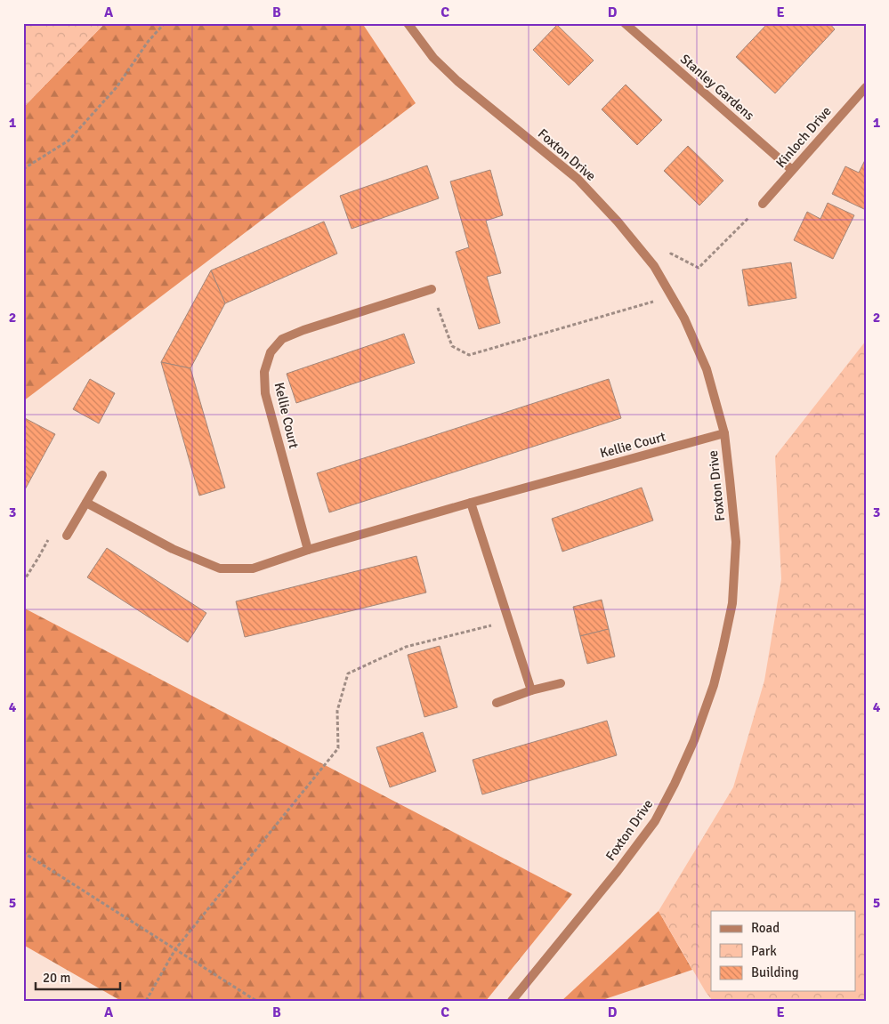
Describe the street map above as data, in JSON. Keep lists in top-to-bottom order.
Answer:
{
  "streets": {
    "street": [
      "Stanley Gardens",
      "Kinloch Drive",
      "Foxton Drive",
      "Kellie Court"
    ]
  },
  "crossings": [
    ["Stanley Gardens", "Kinloch Drive"],
    ["Foxton Drive", "Kellie Court"]
  ],
  "legend": ["Road", "Park", "Building"],
  "scale_bar": "20 m",
  "grid": {
    "columns": [
      "A",
      "B",
      "C",
      "D",
      "E"
    ],
    "rows": [
      "1",
      "2",
      "3",
      "4",
      "5"
    ]
  }
}
